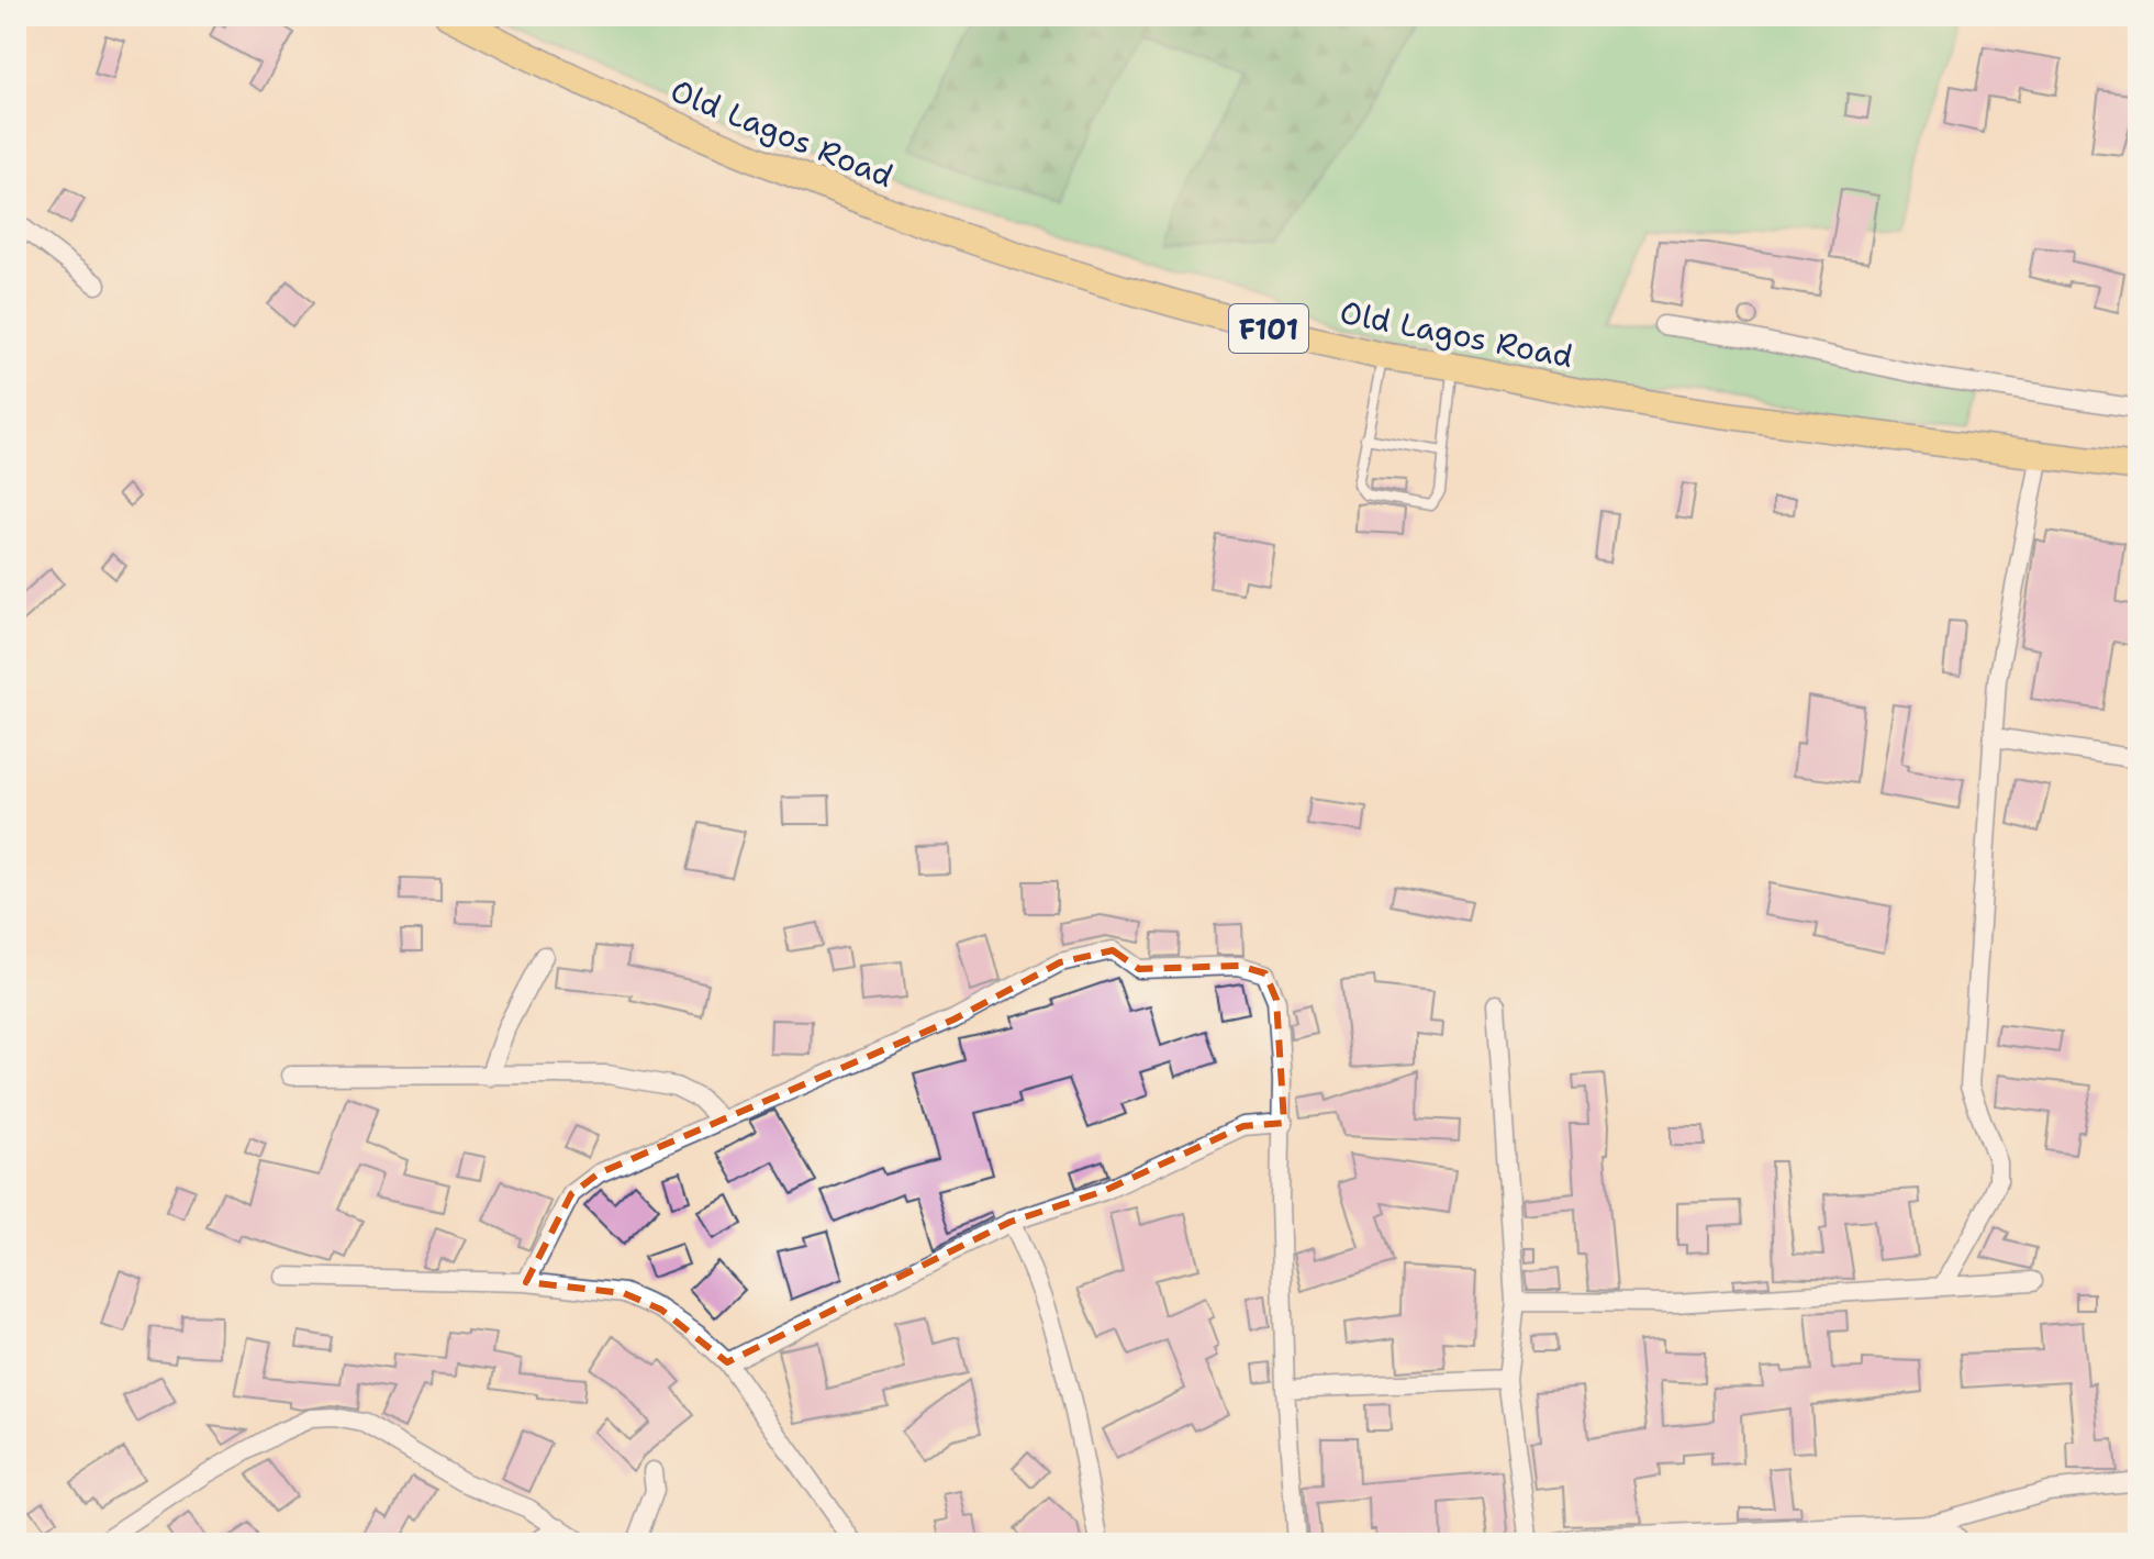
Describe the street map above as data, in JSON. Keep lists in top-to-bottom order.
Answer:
{
  "streets": {
    "main road": ["Old Lagos Road", "F101"]
  }
}
